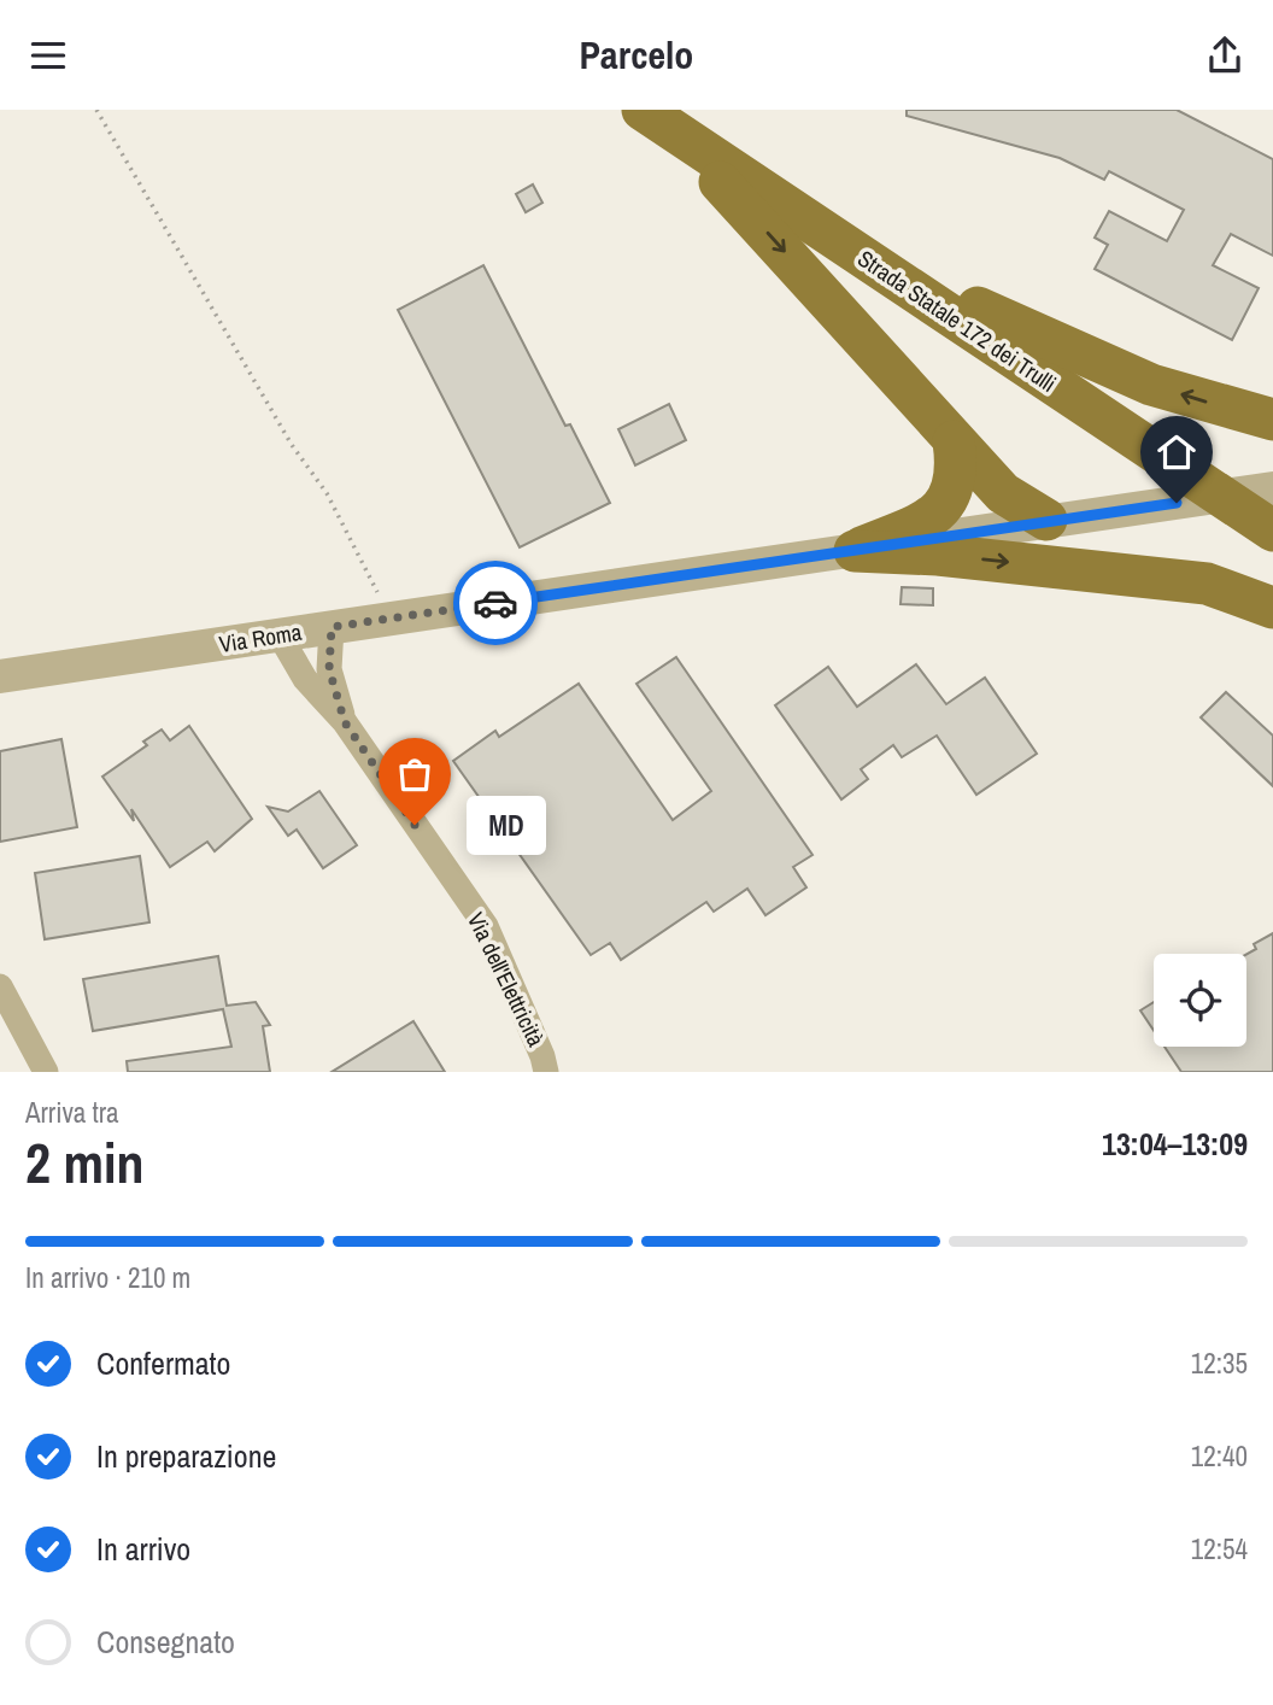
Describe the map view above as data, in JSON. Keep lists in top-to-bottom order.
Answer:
{
  "streets": {
    "main road": ["Strada Statale 172 dei Trulli"],
    "street": ["Via Roma", "Via dell'Elettricità"]
  },
  "crossings": [
    ["Via Roma", "Via dell'Elettricità"]
  ],
  "places": ["MD"],
  "page": {
    "header": "Parcelo",
    "bubble": "MD",
    "heading": ["2 min", "Arriva tra", "13:04–13:09"],
    "bar": "In arrivo · 210 m",
    "list": [
      ["Confermato", "12:35"],
      ["In preparazione", "12:40"],
      ["In arrivo", "12:54"],
      "Consegnato"
    ]
  }
}
